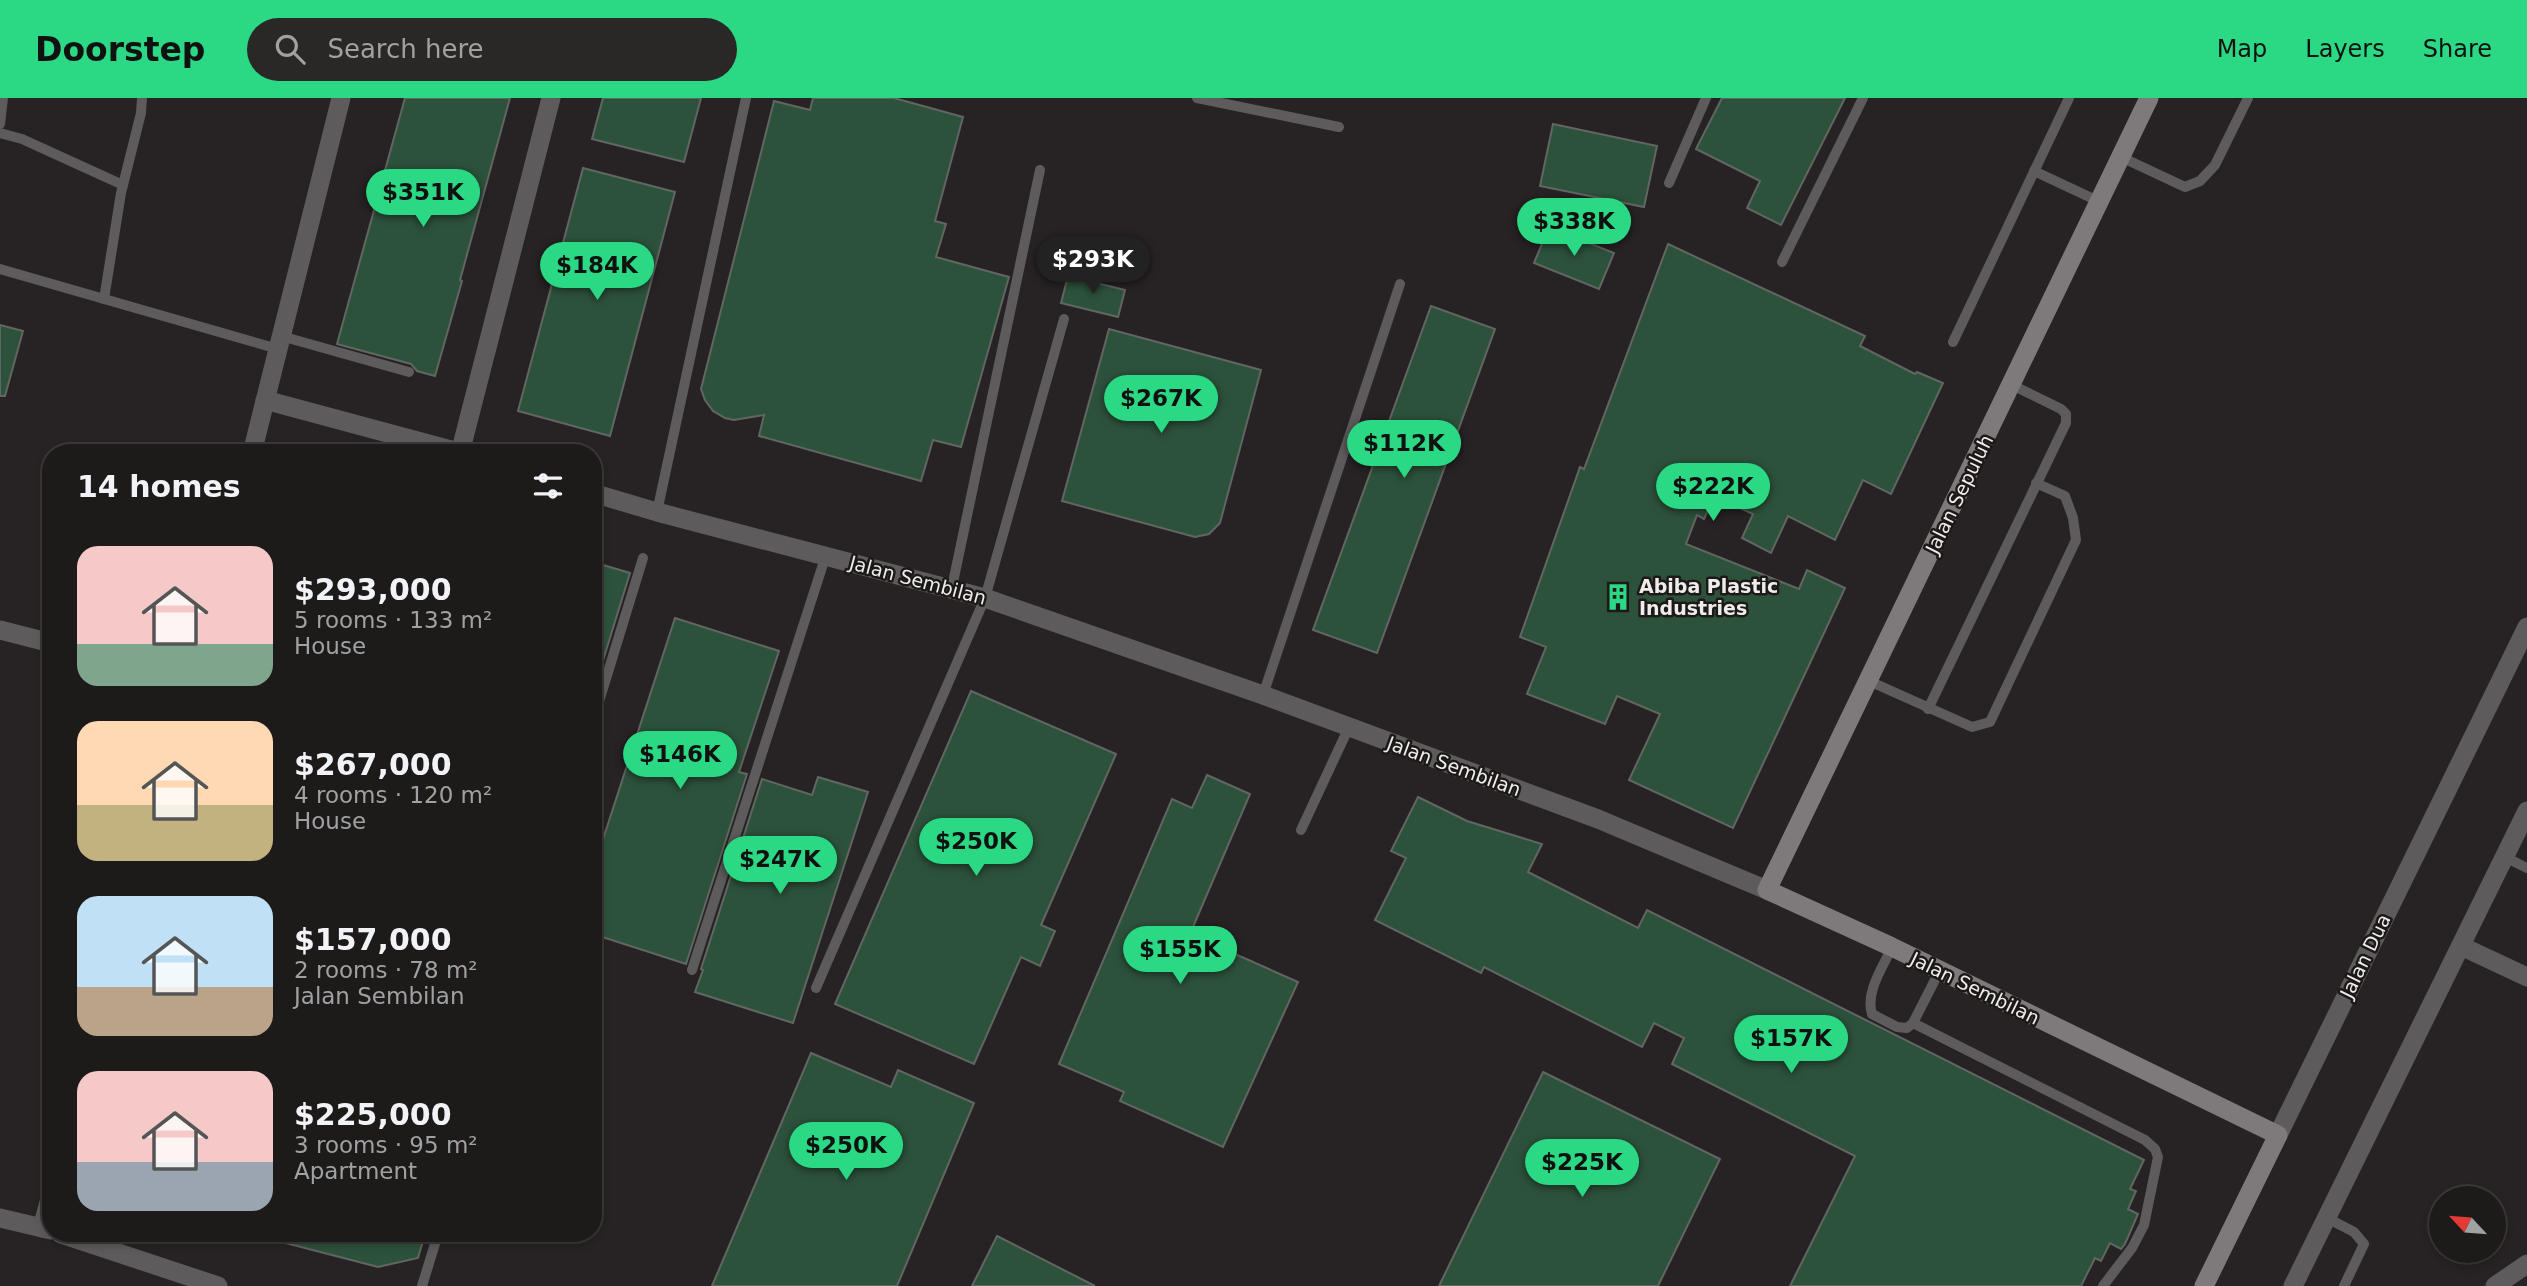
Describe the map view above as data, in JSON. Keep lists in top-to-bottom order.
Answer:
{
  "streets": {
    "main road": ["Jalan Sepuluh", "Jalan Sembilan", "Jalan Dua"]
  },
  "crossings": [
    ["Jalan Sepuluh", "Jalan Sembilan"],
    ["Jalan Sembilan", "Jalan Dua"]
  ],
  "places": {
    "building": ["Abiba Plastic Industries"]
  },
  "north": "top left",
  "page": {
    "header": "Doorstep",
    "search": "Search here",
    "nav": ["Map", "Layers", "Share"],
    "price": [
      "$351K",
      "$338K",
      "$293K",
      "$184K",
      "$267K",
      "$112K",
      "$222K",
      "$146K",
      "$250K",
      "$247K",
      "$155K",
      "$157K",
      "$250K",
      "$225K"
    ],
    "heading": "14 homes",
    "list": [
      {
        "name": "$293,000",
        "note": "5 rooms · 133 m² · House"
      },
      {
        "name": "$267,000",
        "note": "4 rooms · 120 m² · House"
      },
      {
        "name": "$157,000",
        "note": "2 rooms · 78 m² · Jalan Sembilan"
      },
      {
        "name": "$225,000",
        "note": "3 rooms · 95 m² · Apartment"
      }
    ]
  }
}
